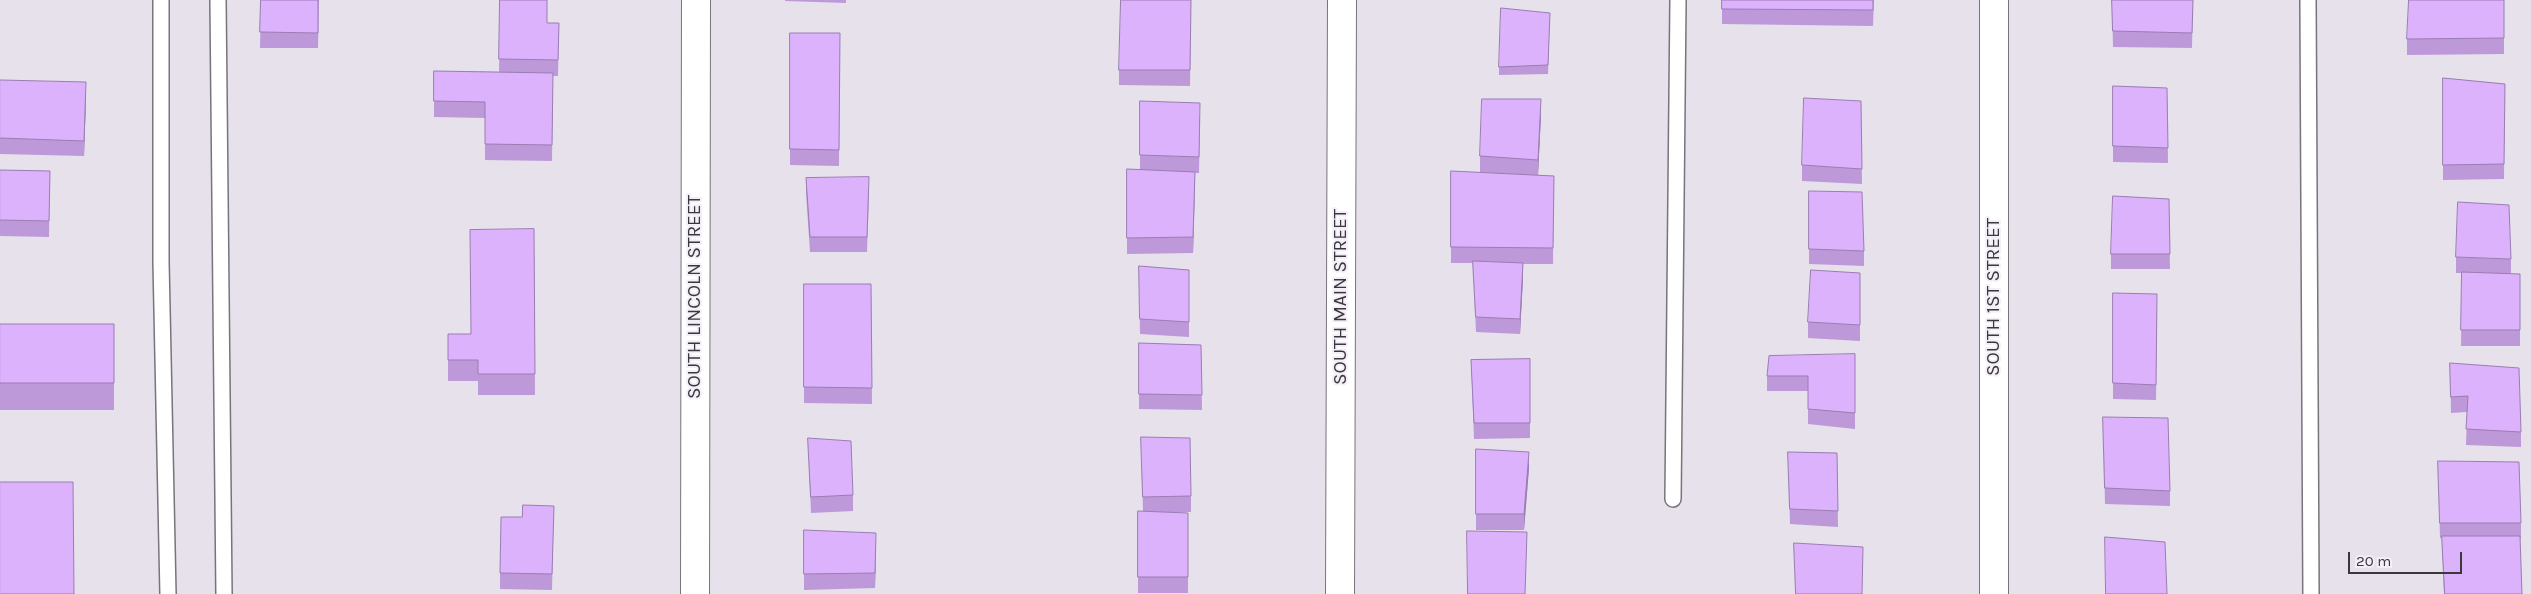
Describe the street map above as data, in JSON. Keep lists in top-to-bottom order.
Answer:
{
  "streets": {
    "street": ["SOUTH LINCOLN STREET", "SOUTH MAIN STREET", "SOUTH 1ST STREET"]
  },
  "scale_bar": "20 m"
}
